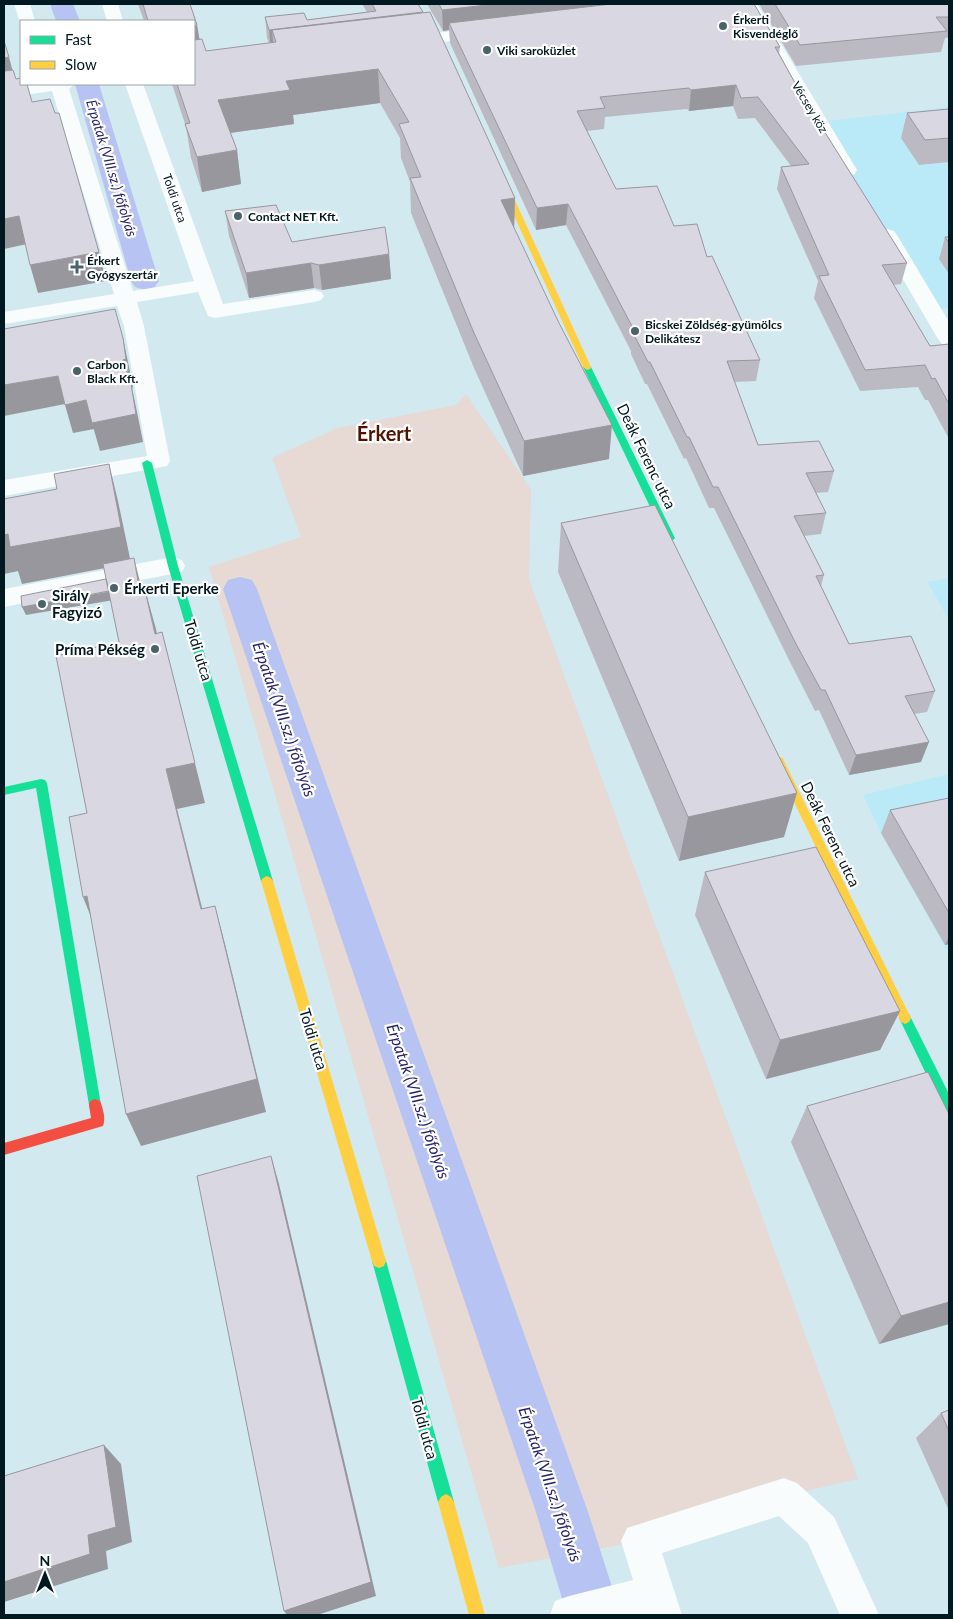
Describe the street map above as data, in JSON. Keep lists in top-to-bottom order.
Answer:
{
  "streets": {
    "street": ["Vécsey köz", "Toldi utca", "Deák Ferenc utca"]
  },
  "districts": ["Érkert"],
  "water": ["Érpatak (VIII.sz.) főfolyás"],
  "places": {
    "other": [
      "Érkerti Kisvendéglő",
      "Viki saroküzlet",
      "Contact NET Kft.",
      "Bicskei Zöldség-gyümölcs Delikátesz",
      "Carbon Black Kft.",
      "Érkerti Eperke",
      "Sirály Fagyizó",
      "Príma Pékség"
    ],
    "health": ["Érkert Gyógyszertár"]
  },
  "legend": ["Fast", "Slow"],
  "north": "top"
}
